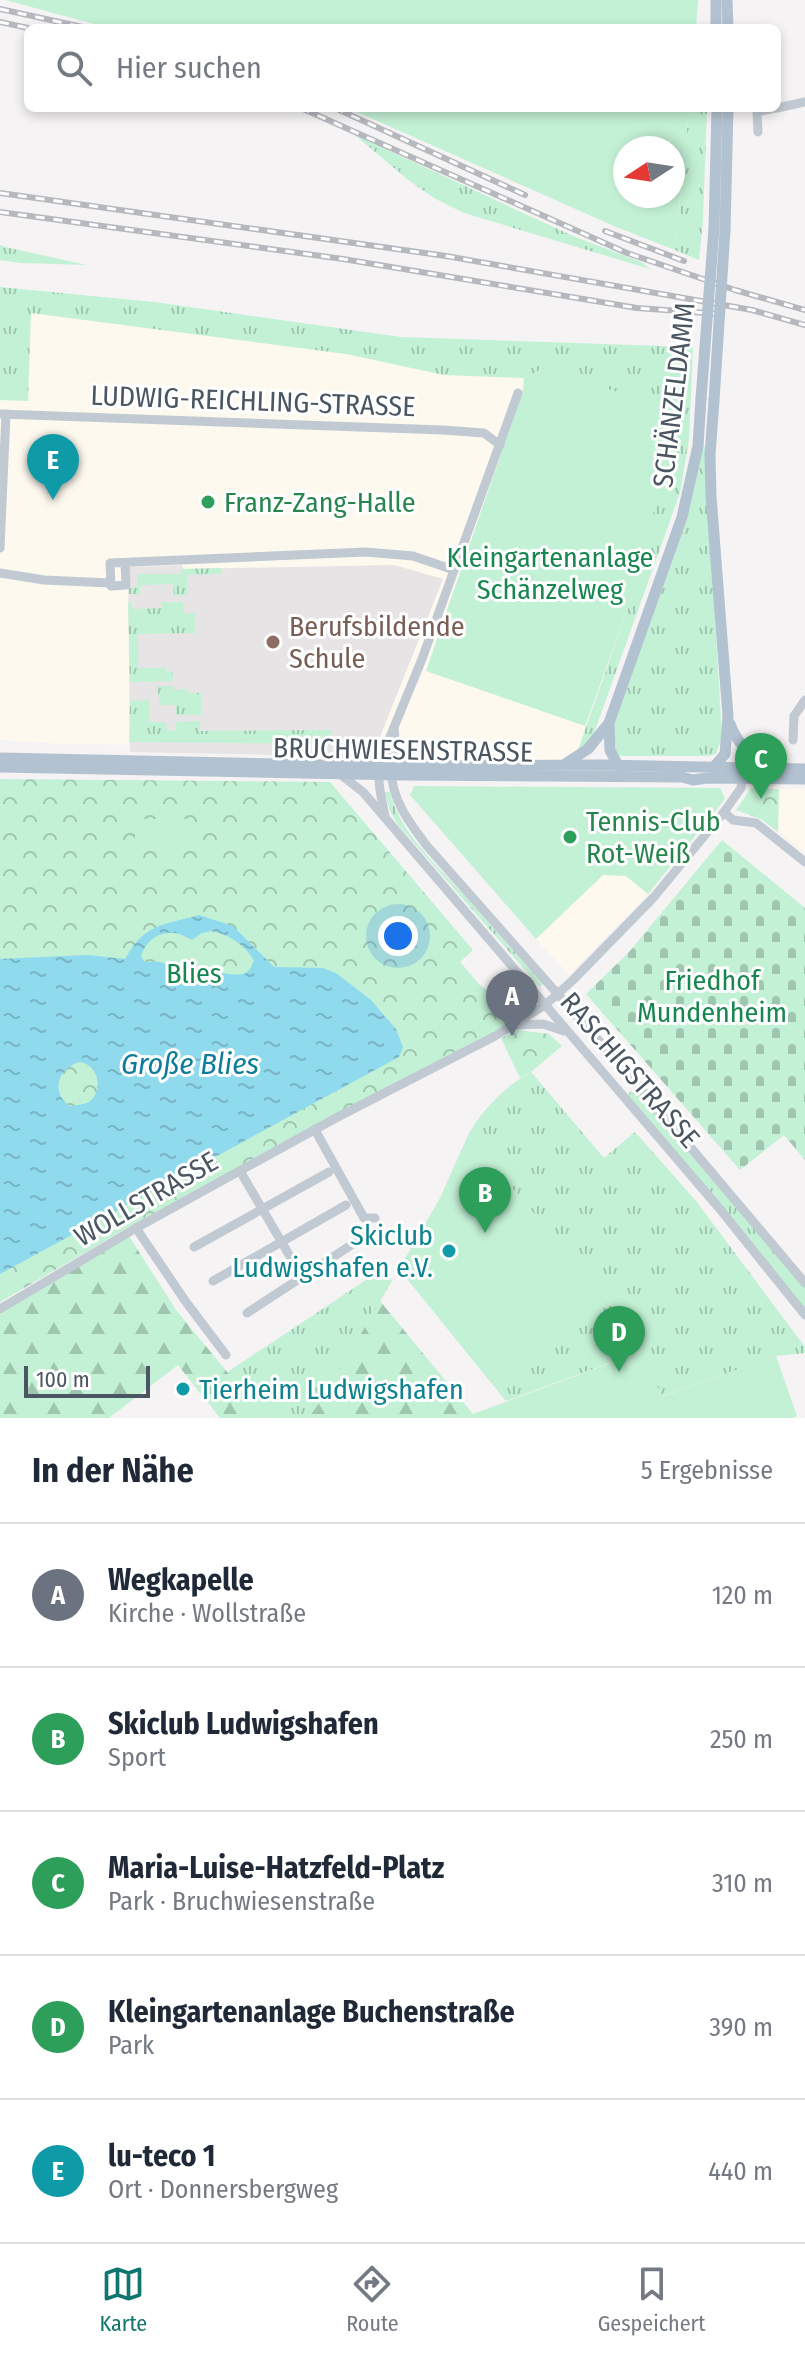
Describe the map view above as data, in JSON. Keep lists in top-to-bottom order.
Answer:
{
  "streets": {
    "main road": ["SCHÄNZELDAMM", "BRUCHWIESENSTRASSE"],
    "street": ["LUDWIG-REICHLING-STRASSE", "RASCHIGSTRASSE", "WOLLSTRASSE"]
  },
  "crossings": [
    ["SCHÄNZELDAMM", "BRUCHWIESENSTRASSE"],
    ["BRUCHWIESENSTRASSE", "RASCHIGSTRASSE"],
    ["BRUCHWIESENSTRASSE", "WOLLSTRASSE"],
    ["RASCHIGSTRASSE", "WOLLSTRASSE"]
  ],
  "water": ["Große Blies"],
  "parks": ["Kleingartenanlage Schänzelweg", "Blies", "Friedhof Mundenheim"],
  "places": [
    "Franz-Zang-Halle",
    "Berufsbildende Schule",
    "Tennis-Club Rot-Weiß",
    "Skiclub Ludwigshafen e.V.",
    "Tierheim Ludwigshafen"
  ],
  "scale_bar": "100 m",
  "north": "left",
  "page": {
    "search": "Hier suchen",
    "pins": [
      "E",
      "C",
      "A",
      "B",
      "D"
    ],
    "scale": "100 m",
    "heading": ["In der Nähe", "5 Ergebnisse"],
    "list": [
      {
        "mark": "A",
        "name": "Wegkapelle",
        "note": "Kirche · Wollstraße",
        "value": "120 m"
      },
      {
        "mark": "B",
        "name": "Skiclub Ludwigshafen",
        "note": "Sport",
        "value": "250 m"
      },
      {
        "mark": "C",
        "name": "Maria-Luise-Hatzfeld-Platz",
        "note": "Park · Bruchwiesenstraße",
        "value": "310 m"
      },
      {
        "mark": "D",
        "name": "Kleingartenanlage Buchenstraße",
        "note": "Park",
        "value": "390 m"
      },
      {
        "mark": "E",
        "name": "lu-teco 1",
        "note": "Ort · Donnersbergweg",
        "value": "440 m"
      }
    ],
    "nav": ["Karte", "Route", "Gespeichert"]
  }
}
